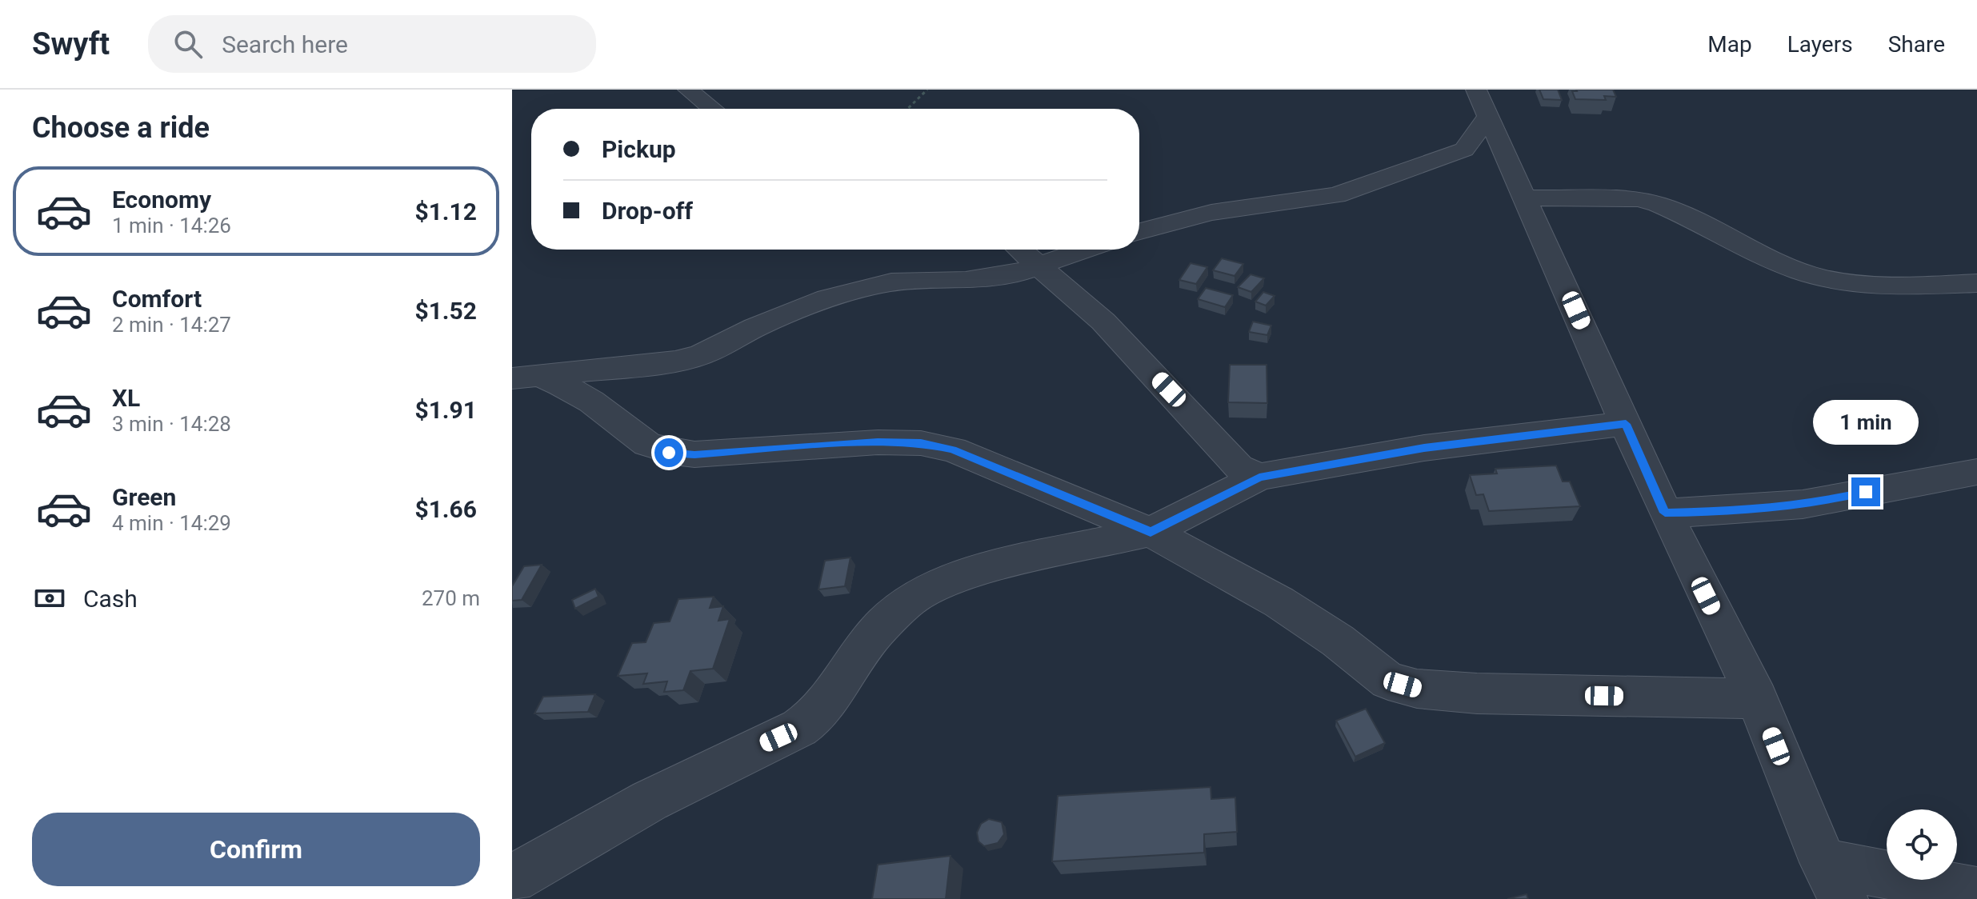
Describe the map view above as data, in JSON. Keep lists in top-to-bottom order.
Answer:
{
  "page": {
    "header": "Swyft",
    "search": "Search here",
    "nav": ["Map", "Layers", "Share"],
    "heading": "Choose a ride",
    "banner": ["Pickup", "Drop-off"],
    "list": [
      {
        "name": "Economy",
        "note": "1 min · 14:26",
        "value": "$1.12"
      },
      {
        "name": "Comfort",
        "note": "2 min · 14:27",
        "value": "$1.52"
      },
      {
        "name": "XL",
        "note": "3 min · 14:28",
        "value": "$1.91"
      },
      {
        "name": "Green",
        "note": "4 min · 14:29",
        "value": "$1.66"
      }
    ],
    "bubble": "1 min",
    "pay": ["Cash", "270 m"],
    "buttons": "Confirm"
  }
}
